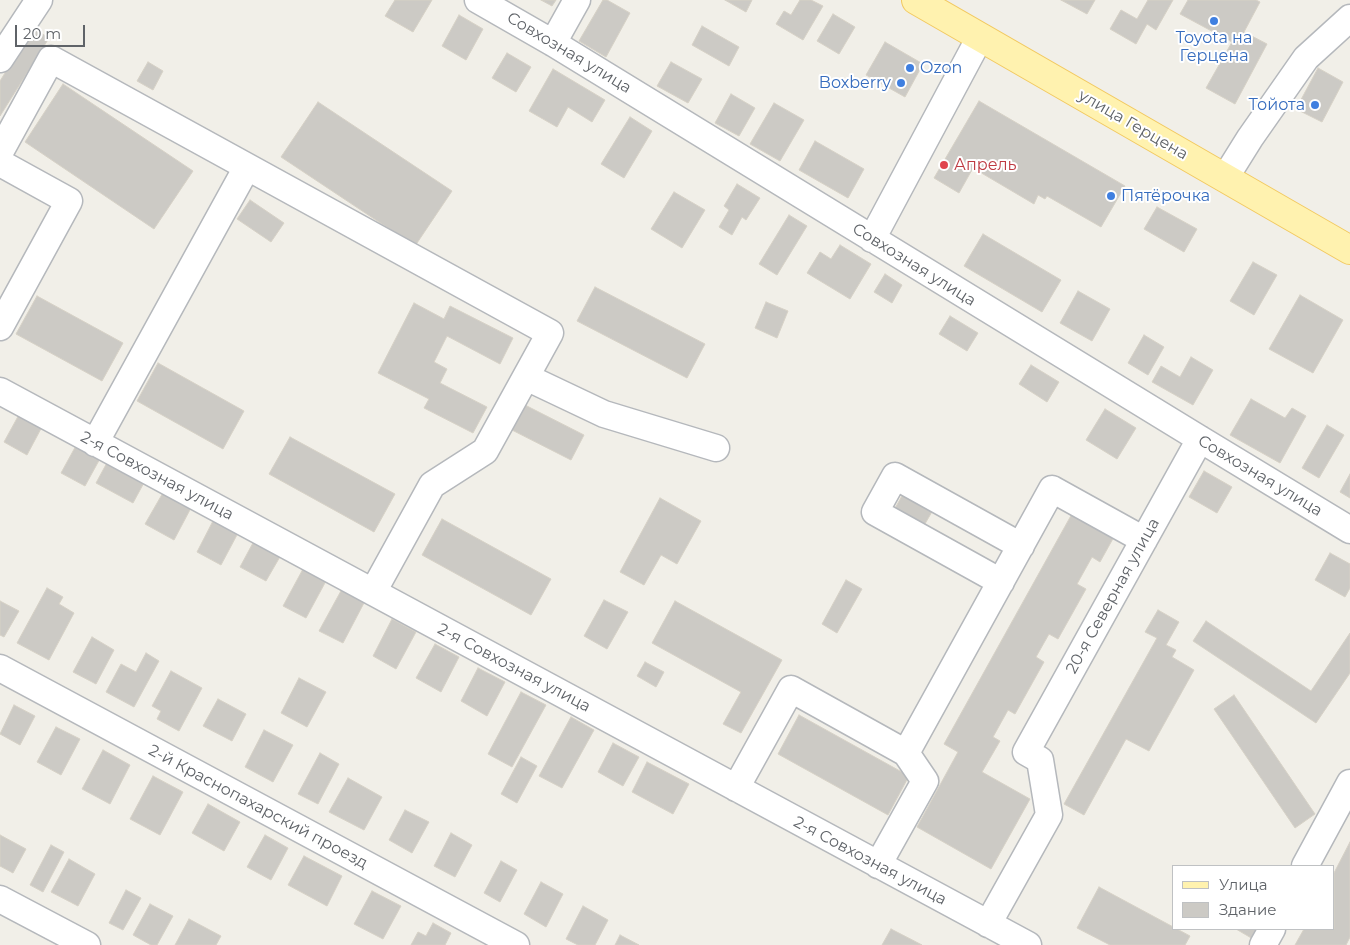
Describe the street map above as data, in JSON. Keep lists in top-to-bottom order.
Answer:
{
  "streets": {
    "main road": ["улица Герцена"],
    "street": [
      "Совхозная улица",
      "2-я Совхозная улица",
      "20-я Северная улица",
      "2-й Краснопахарский проезд"
    ]
  },
  "crossings": [
    ["Совхозная улица", "20-я Северная улица"],
    ["2-я Совхозная улица", "20-я Северная улица"]
  ],
  "places": [
    "Toyota на Герцена",
    "Ozon",
    "Boxberry",
    "Тойота",
    "Апрель",
    "Пятёрочка"
  ],
  "legend": ["Улица", "Здание"],
  "scale_bar": "20 m"
}
